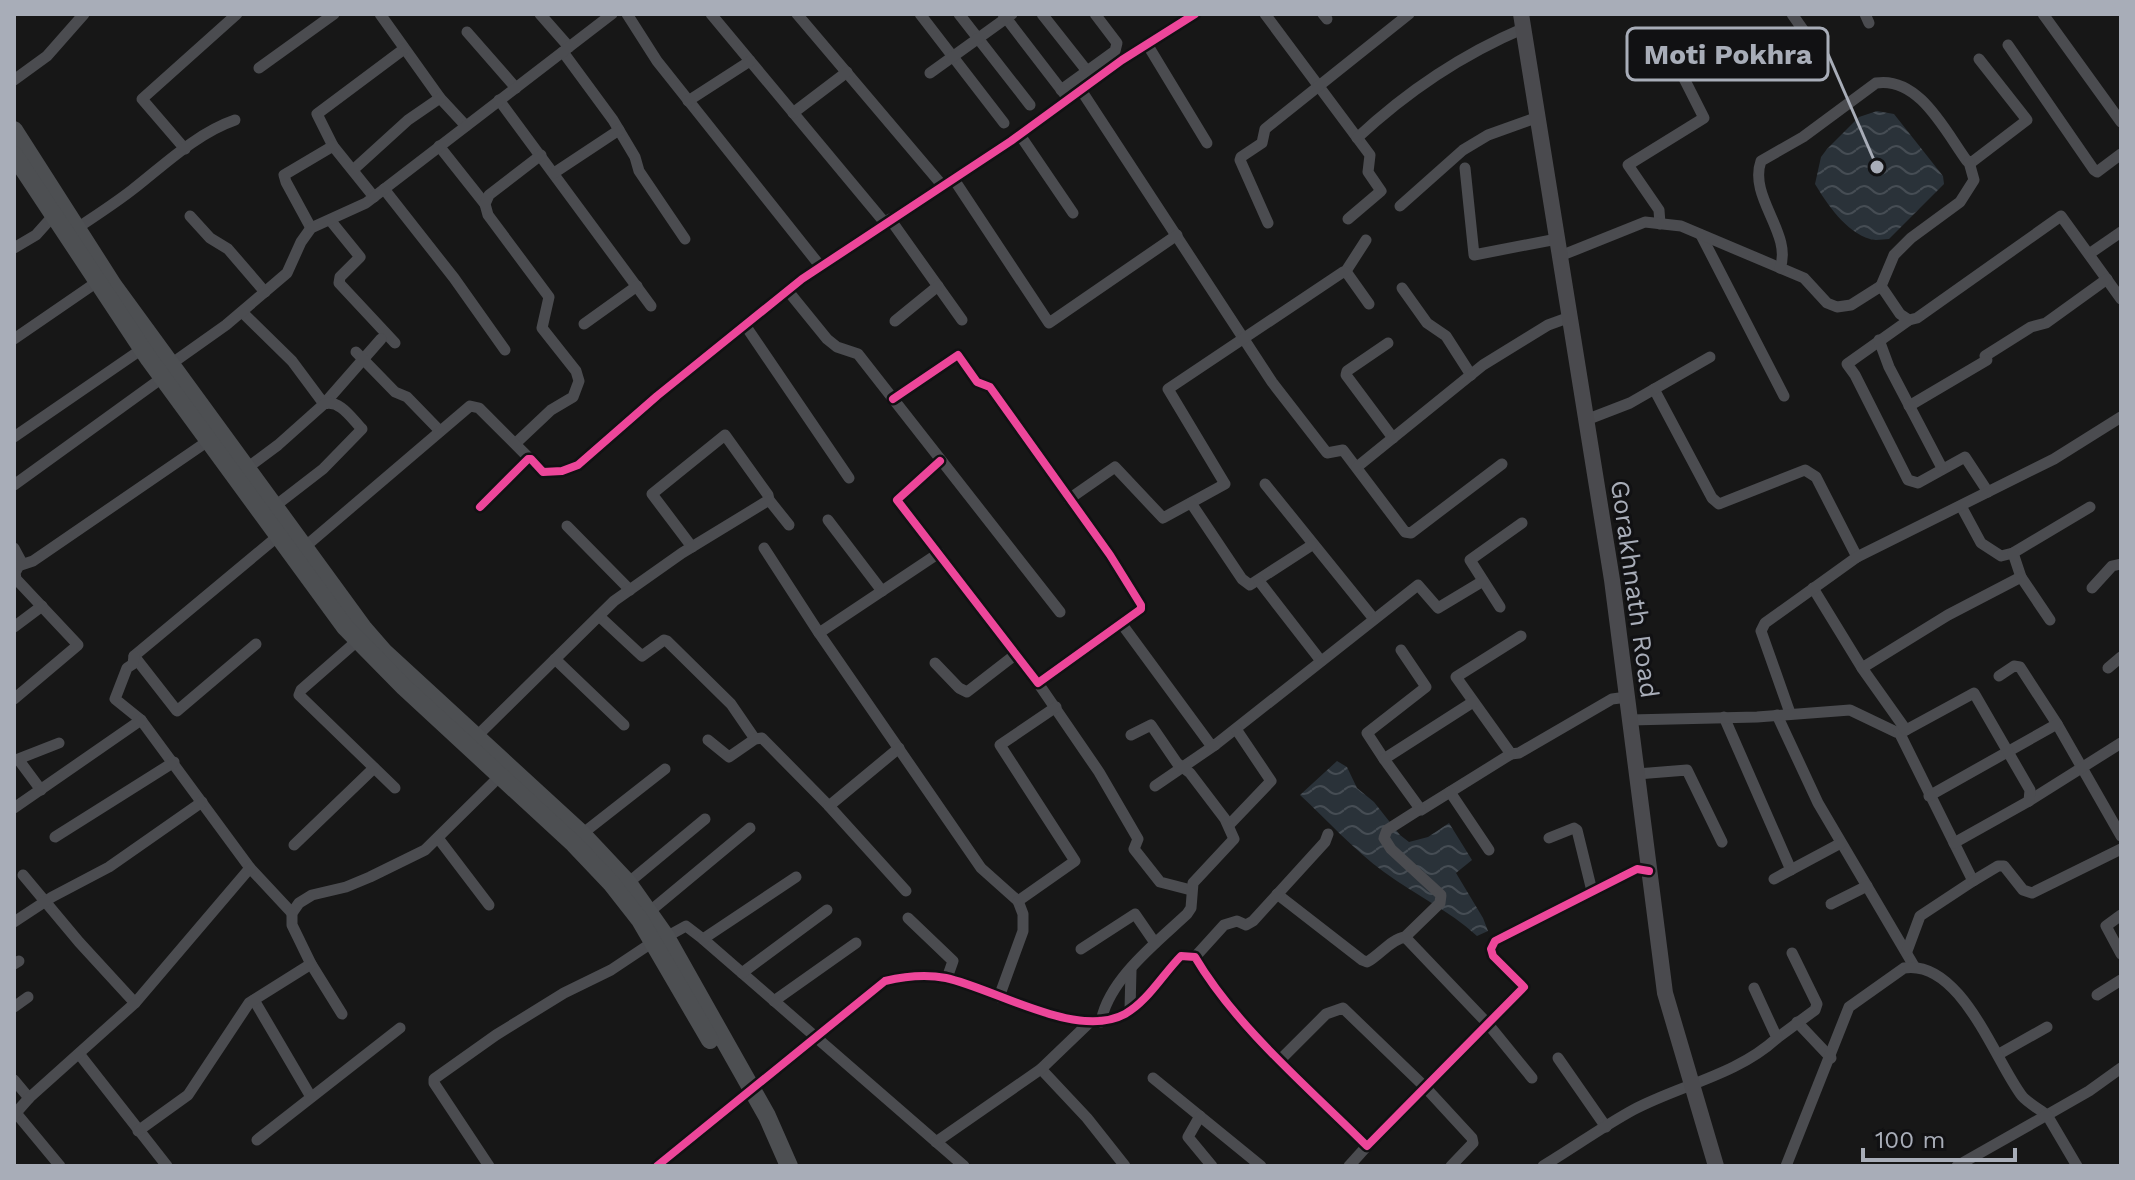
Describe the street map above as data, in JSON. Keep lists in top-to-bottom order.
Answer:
{
  "streets": {
    "main road": ["Gorakhnath Road"]
  },
  "places": ["Moti Pokhra"],
  "scale_bar": "100 m"
}
